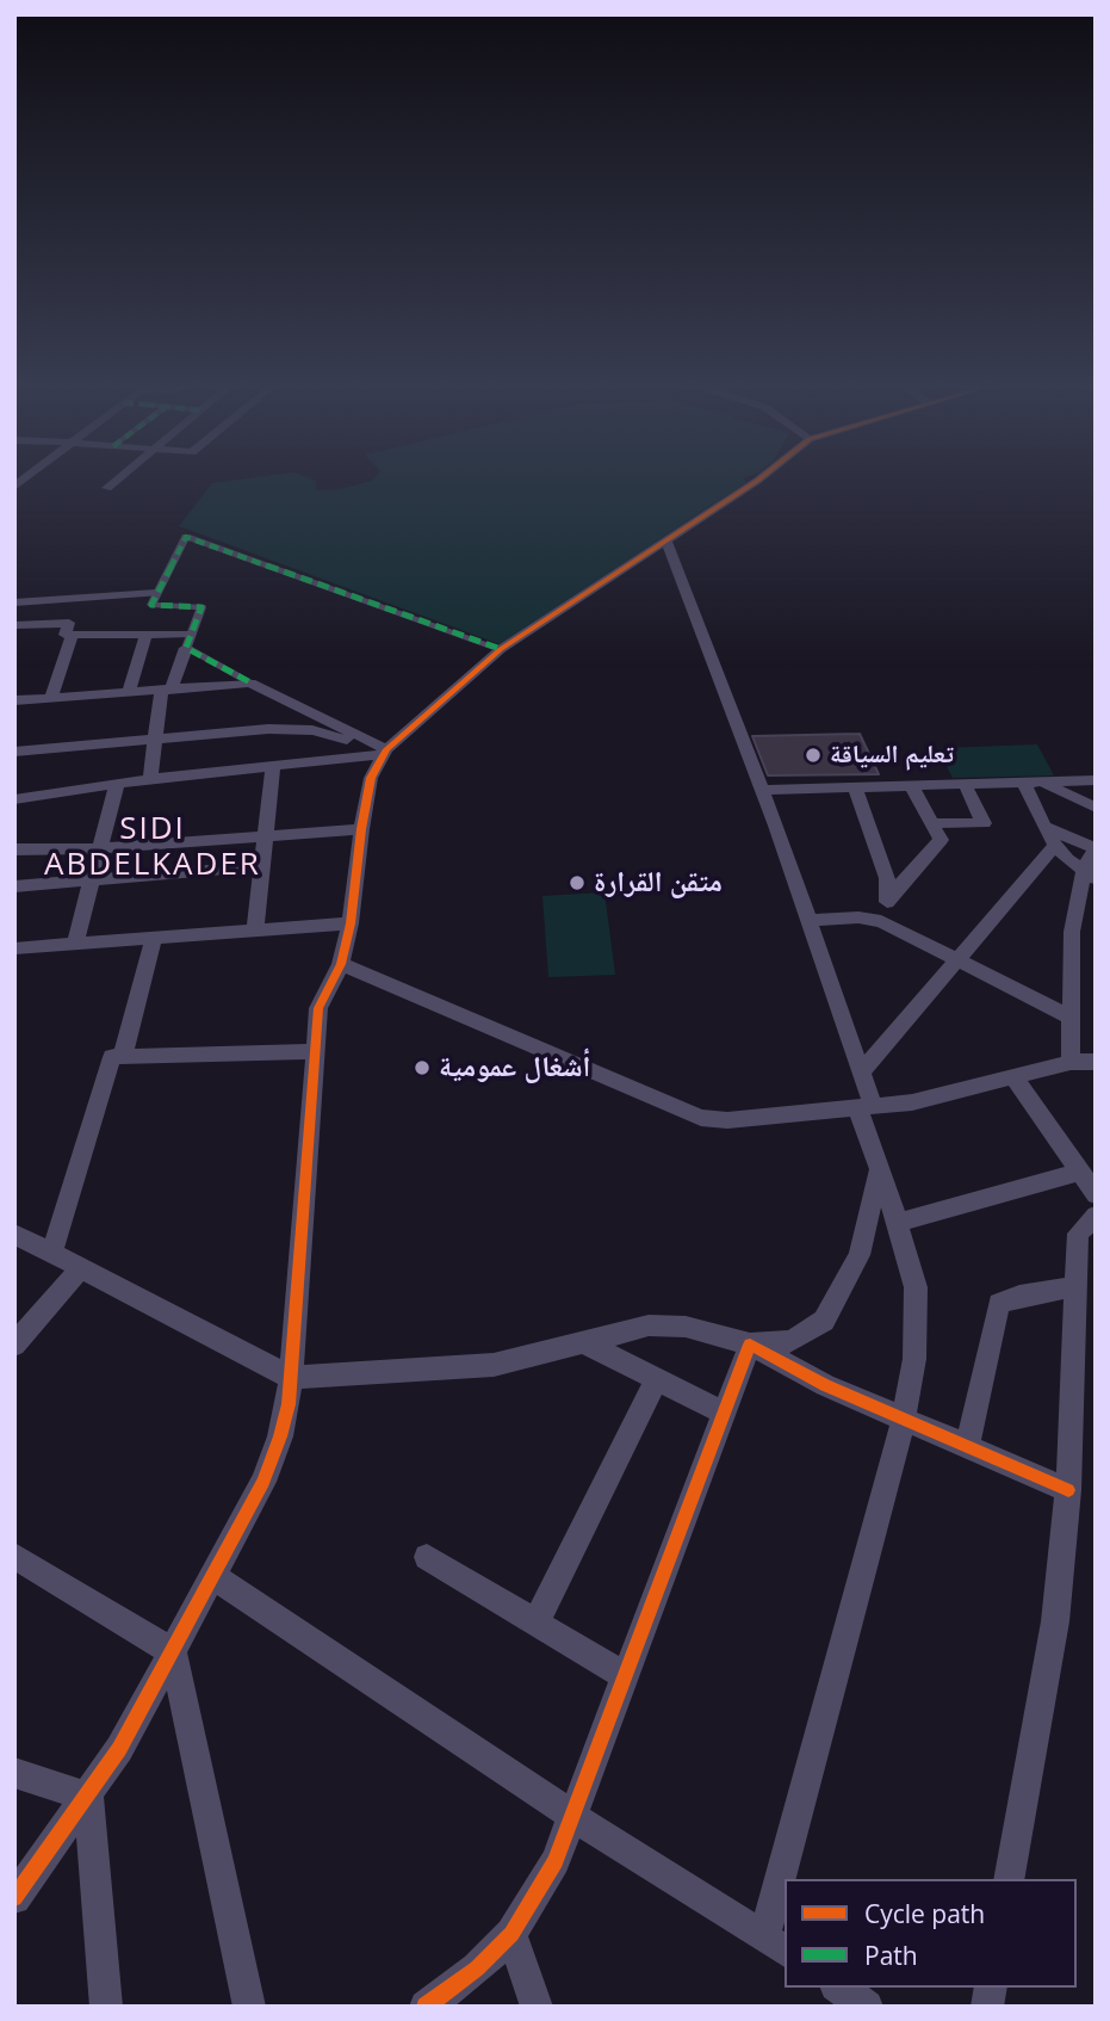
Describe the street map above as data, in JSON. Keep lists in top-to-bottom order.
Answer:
{
  "districts": ["SIDI ABDELKADER"],
  "places": ["تعليم السياقة", "متقن القرارة", "أشغال عمومية"],
  "legend": ["Cycle path", "Path"]
}
